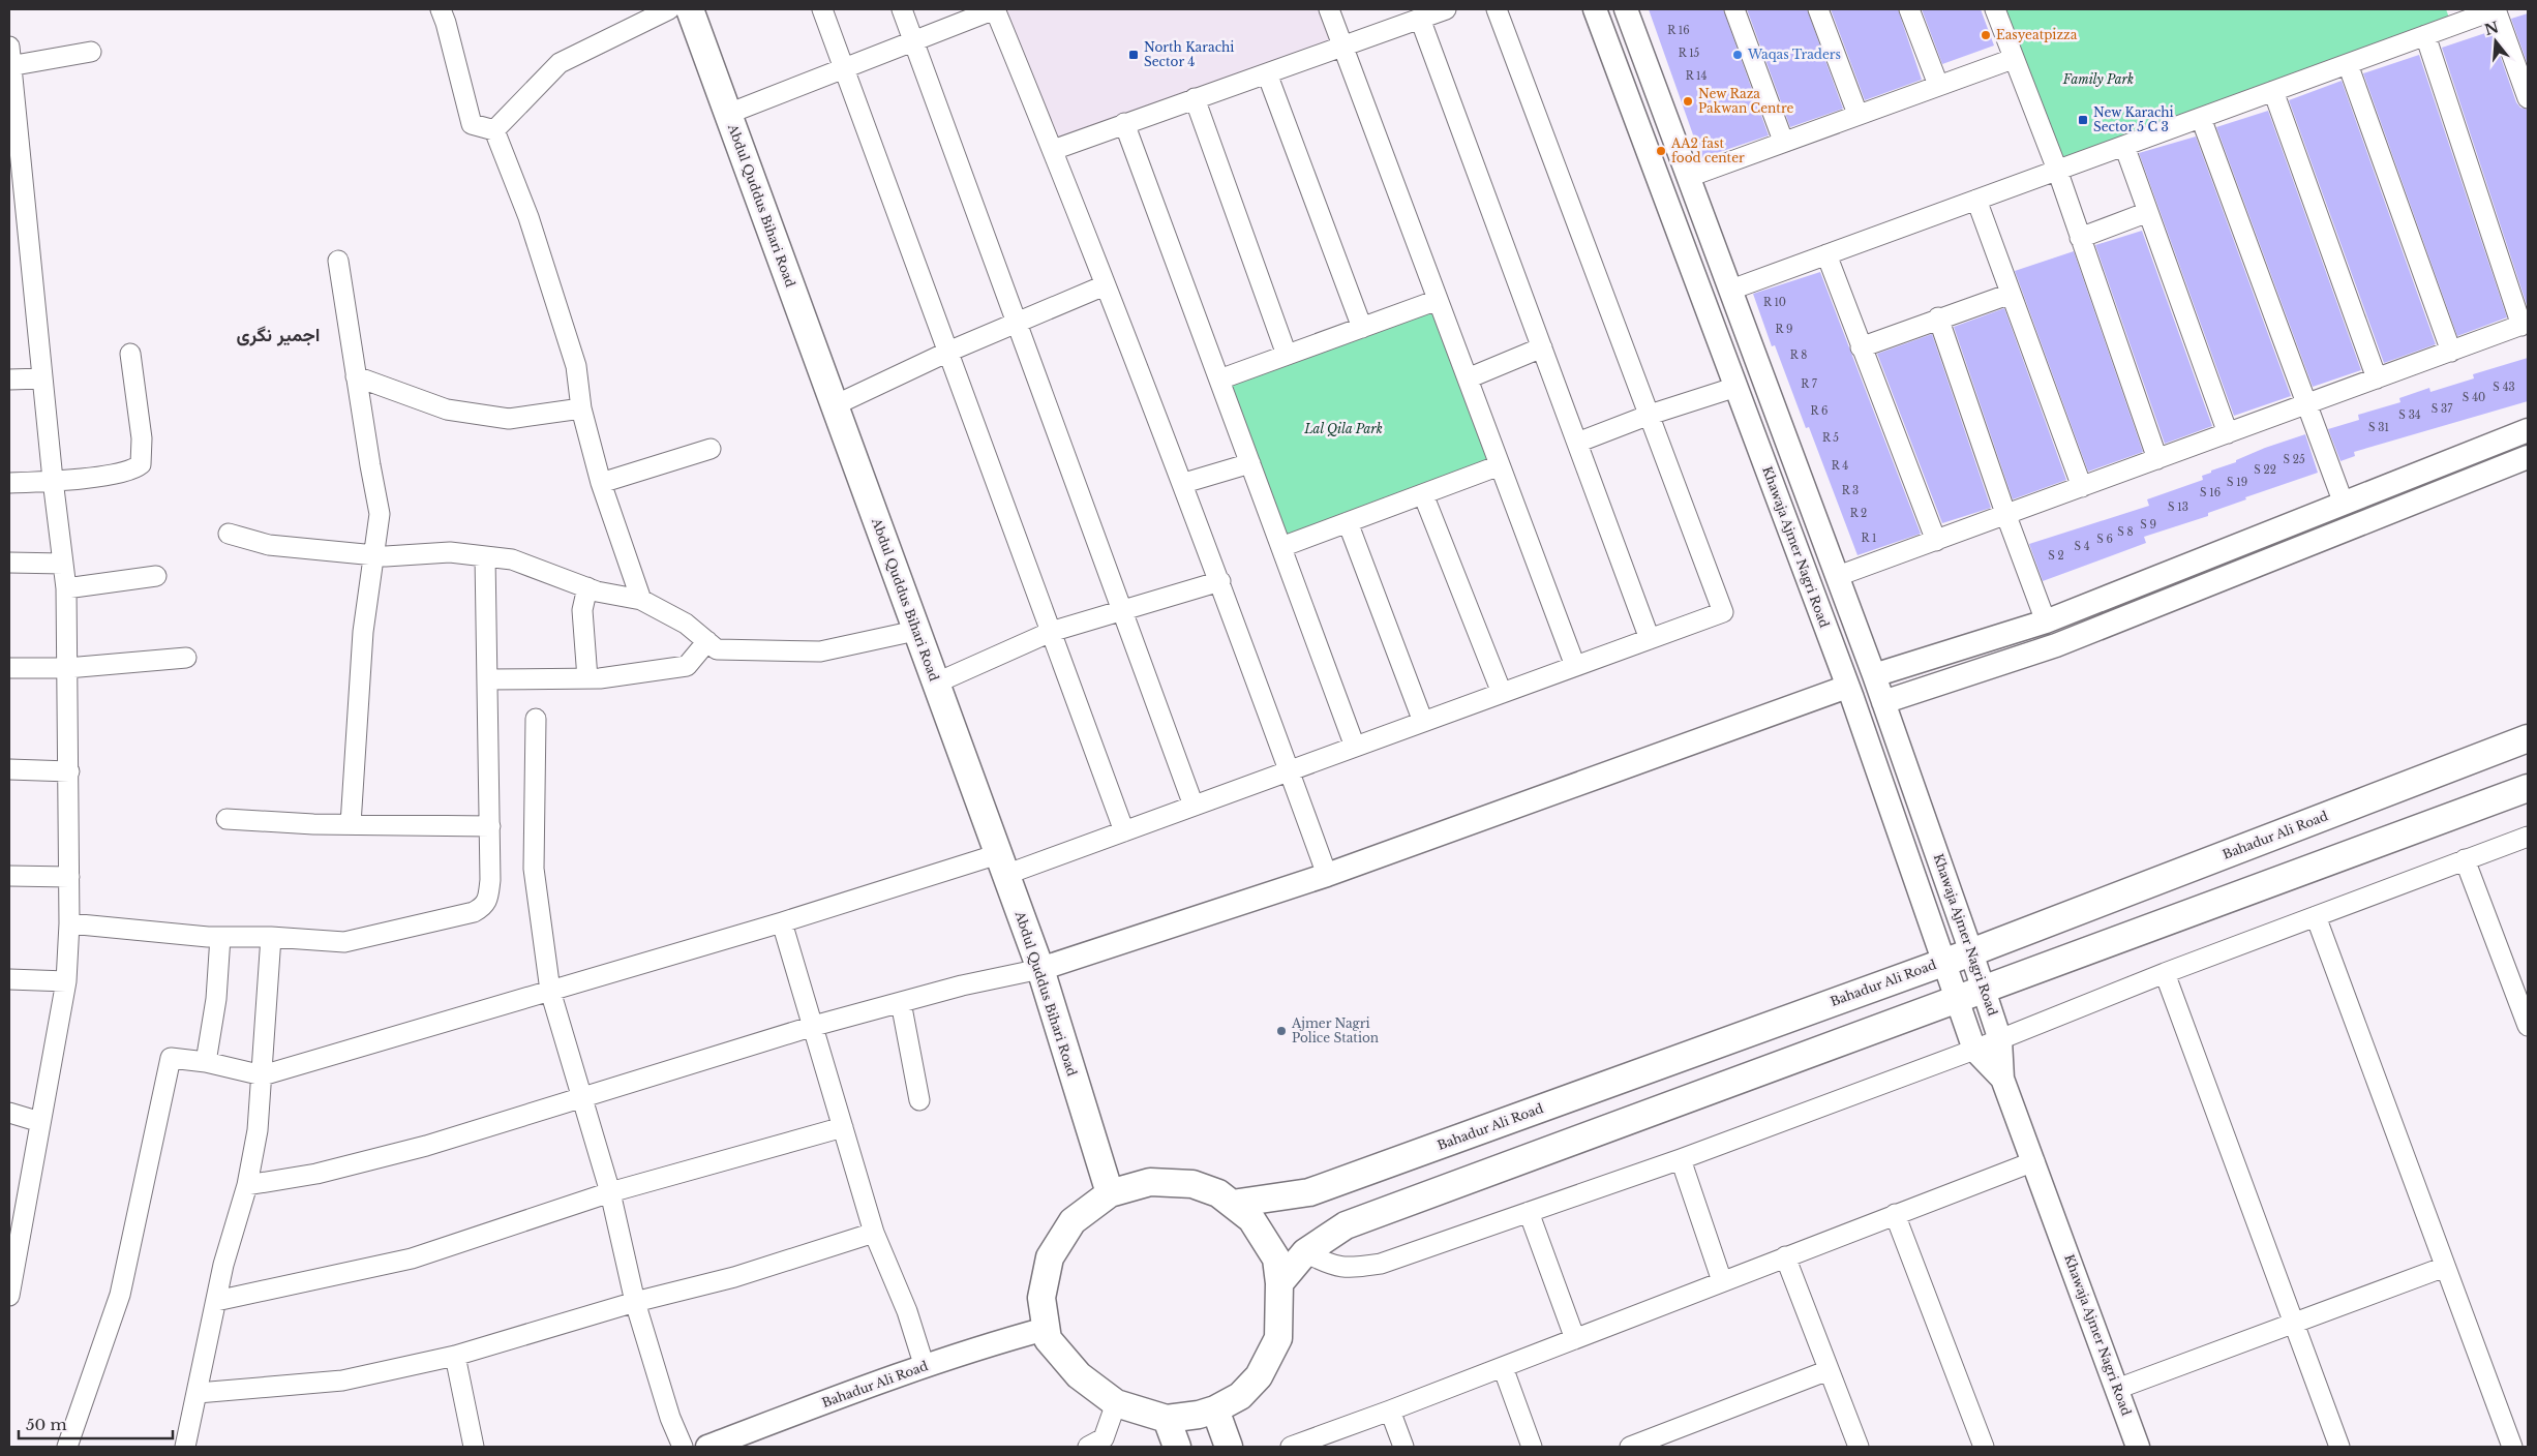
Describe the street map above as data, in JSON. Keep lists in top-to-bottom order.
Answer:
{
  "streets": {
    "main road": ["Abdul Quddus Bihari Road", "Bahadur Ali Road"],
    "street": ["Khawaja Ajmer Nagri Road"]
  },
  "crossings": [
    ["Khawaja Ajmer Nagri Road", "Bahadur Ali Road"]
  ],
  "districts": ["اجمیر نگری"],
  "parks": ["Family Park", "Lal Qila Park"],
  "places": {
    "other": [
      "Easyeatpizza",
      "Waqas Traders",
      "New Raza Pakwan Centre",
      "AA2 fast food center",
      "Ajmer Nagri Police Station"
    ],
    "transit": ["North Karachi Sector 4", "New Karachi Sector 5 C 3"]
  },
  "house_numbers": [
    "R 16",
    "R 15",
    "R 14",
    "R 10",
    "R 9",
    "R 8",
    "R 7",
    "S 43",
    "S 40",
    "S 37",
    "R 6",
    "S 34",
    "S 31",
    "R 5",
    "S 25",
    "R 4",
    "S 22",
    "S 19",
    "R 3",
    "S 16",
    "S 13",
    "R 2",
    "S 9",
    "S 8",
    "R 1",
    "S 6",
    "S 4",
    "S 2"
  ],
  "scale_bar": "50 m",
  "north": "top"
}
